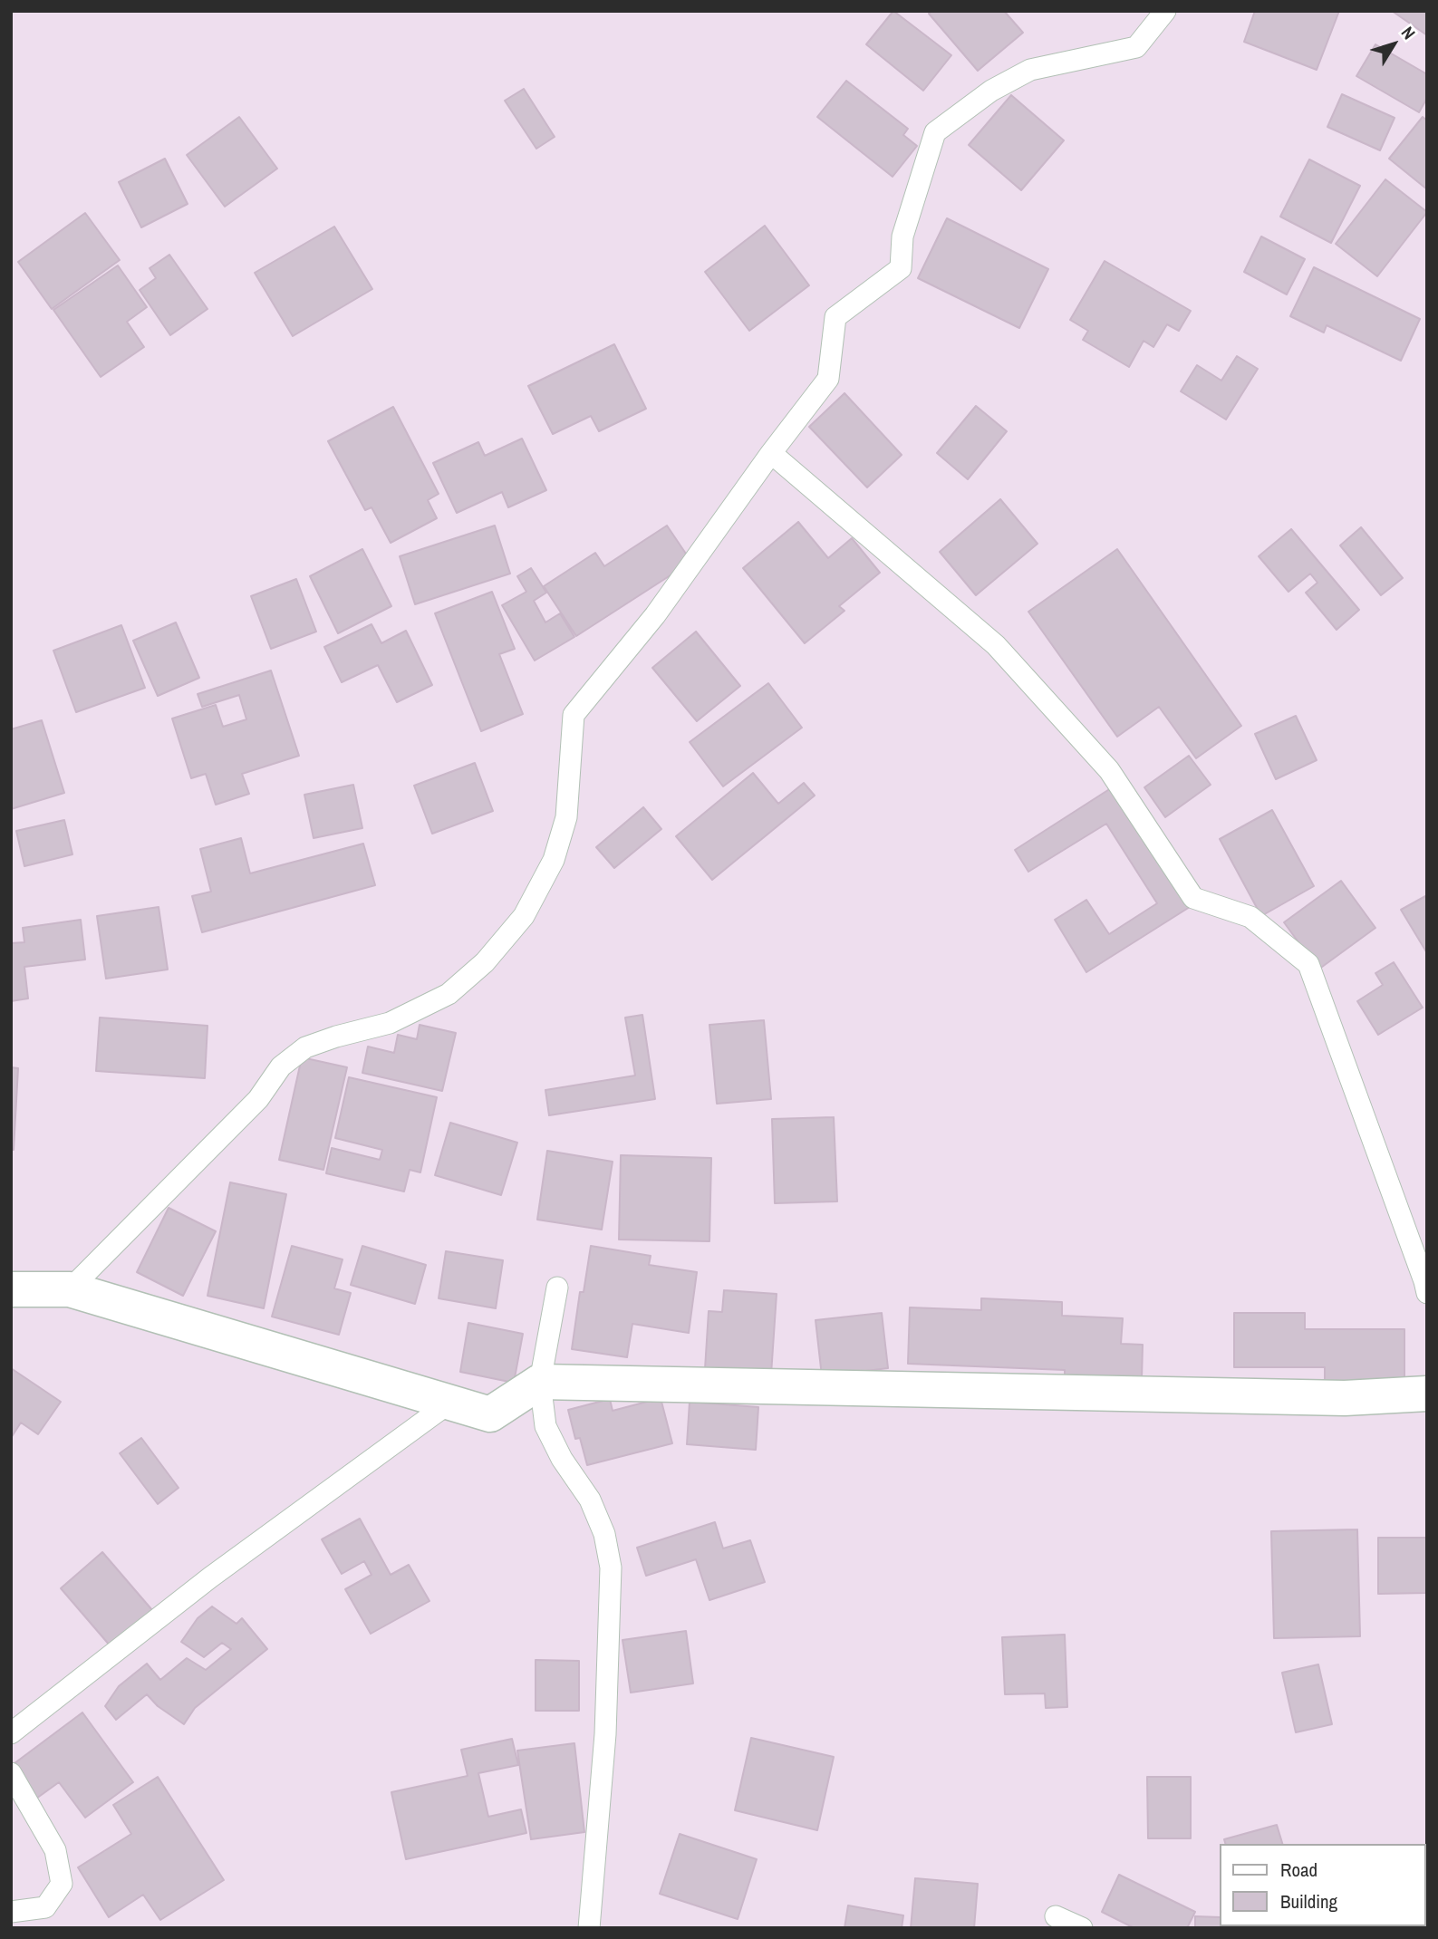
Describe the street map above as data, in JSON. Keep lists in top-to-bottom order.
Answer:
{
  "legend": ["Road", "Building"],
  "north": "top right"
}
